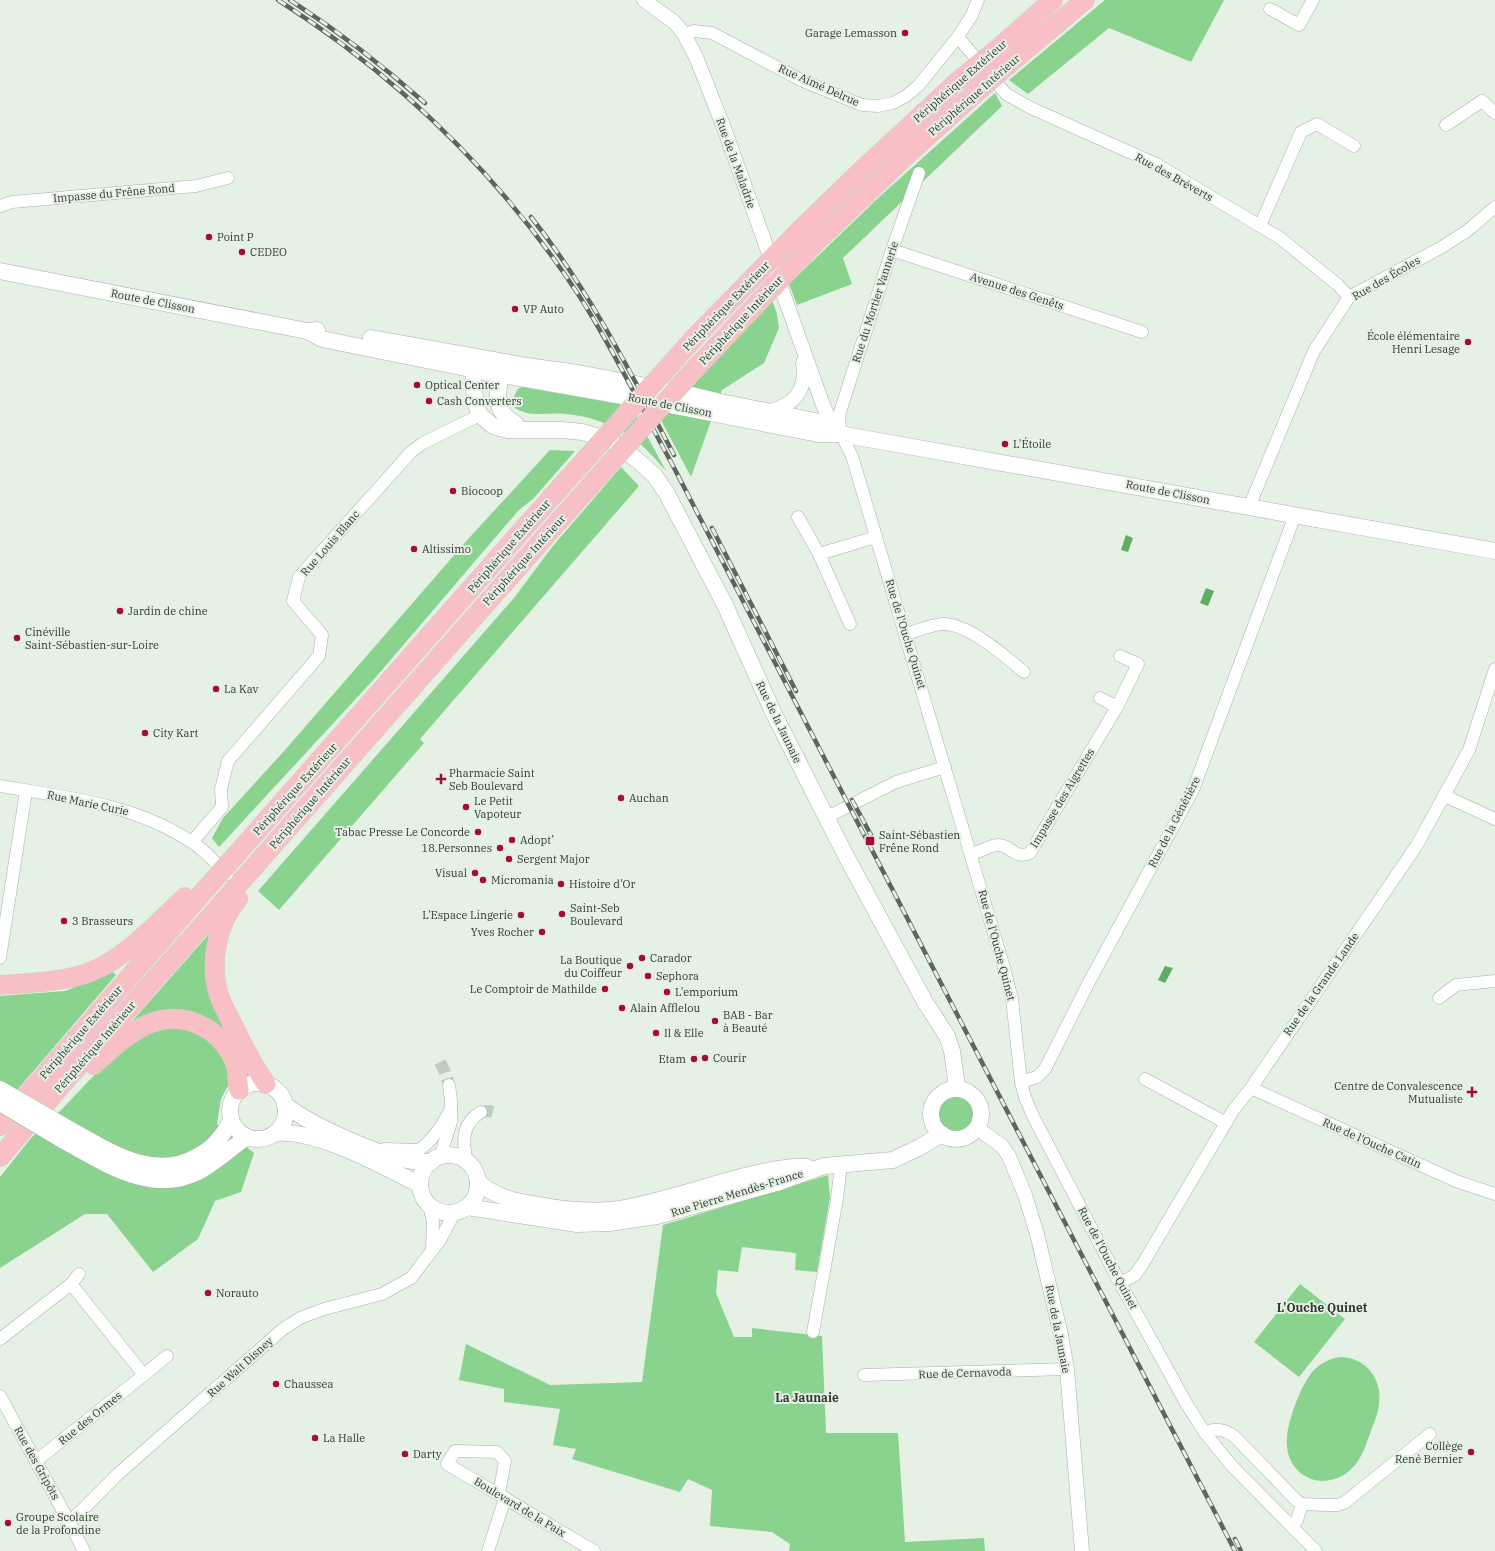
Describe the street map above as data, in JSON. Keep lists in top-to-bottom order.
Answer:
{
  "streets": {
    "highway": ["Périphérique Extérieur", "Périphérique Intérieur"],
    "main road": ["Route de Clisson", "Rue de la Jaunaie", "Rue Pierre Mendès-France"],
    "street": [
      "Rue Aimé Delrue",
      "Rue de la Maladrie",
      "Rue des Bréverts",
      "Impasse du Frêne Rond",
      "Rue des Écoles",
      "Avenue des Genêts",
      "Rue du Mortier Vannerie",
      "Rue Louis Blanc",
      "Rue de l'Ouche Quinet",
      "Impasse des Aigrettes",
      "Rue Marie Curie",
      "Rue de la Génêtière",
      "Rue de la Grande Lande",
      "Rue de l'Ouche Catin",
      "Rue Walt Disney",
      "Rue de Cernavoda",
      "Rue des Ormes",
      "Rue des Gripôts",
      "Boulevard de la Paix"
    ]
  },
  "crossings": [
    ["Rue Aimé Delrue", "Rue de la Maladrie"],
    ["Rue Aimé Delrue", "Rue des Bréverts"],
    ["Rue de la Maladrie", "Route de Clisson"],
    ["Rue de la Maladrie", "Rue du Mortier Vannerie"],
    ["Rue de la Maladrie", "Rue de l'Ouche Quinet"],
    ["Rue des Bréverts", "Rue des Écoles"],
    ["Rue des Écoles", "Route de Clisson"],
    ["Avenue des Genêts", "Rue du Mortier Vannerie"],
    ["Route de Clisson", "Rue du Mortier Vannerie"],
    ["Route de Clisson", "Rue de l'Ouche Quinet"],
    ["Route de Clisson", "Rue de la Jaunaie"],
    ["Route de Clisson", "Rue de la Génêtière"],
    ["Rue du Mortier Vannerie", "Rue de l'Ouche Quinet"],
    ["Rue Louis Blanc", "Rue de la Jaunaie"],
    ["Rue Louis Blanc", "Rue Marie Curie"],
    ["Rue de l'Ouche Quinet", "Impasse des Aigrettes"],
    ["Rue de l'Ouche Quinet", "Rue de la Génêtière"],
    ["Rue de l'Ouche Quinet", "Rue de la Grande Lande"],
    ["Rue de la Jaunaie", "Rue Pierre Mendès-France"],
    ["Rue de la Jaunaie", "Rue de Cernavoda"],
    ["Rue de la Grande Lande", "Rue de l'Ouche Catin"],
    ["Rue Pierre Mendès-France", "Rue Walt Disney"],
    ["Rue Walt Disney", "Rue des Gripôts"],
    ["Rue des Ormes", "Rue des Gripôts"]
  ],
  "districts": ["L'Ouche Quinet", "La Jaunaie"],
  "places": {
    "other": [
      "Garage Lemasson",
      "Point P",
      "CEDEO",
      "VP Auto",
      "École élémentaire Henri Lesage",
      "Optical Center",
      "Cash Converters",
      "L'Étoile",
      "Biocoop",
      "Altissimo",
      "Jardin de chine",
      "Cinéville Saint-Sébastien-sur-Loire",
      "La Kav",
      "City Kart",
      "Auchan",
      "Le Petit Vapoteur",
      "Tabac Presse Le Concorde",
      "Adopt’",
      "18.Personnes",
      "Sergent Major",
      "Visual",
      "Micromania",
      "Histoire d'Or",
      "Saint-Seb Boulevard",
      "L'Espace Lingerie",
      "3 Brasseurs",
      "Yves Rocher",
      "Carador",
      "La Boutique du Coiffeur",
      "Sephora",
      "Le Comptoir de Mathilde",
      "L'emporium",
      "Alain Afflelou",
      "BAB - Bar à Beauté",
      "Il & Elle",
      "Courir",
      "Etam",
      "Norauto",
      "Chaussea",
      "La Halle",
      "Collège René Bernier",
      "Darty",
      "Groupe Scolaire de la Profondine"
    ],
    "health": ["Pharmacie Saint Seb Boulevard", "Centre de Convalescence Mutualiste"],
    "transit": ["Saint-Sébastien Frêne Rond"]
  }
}
